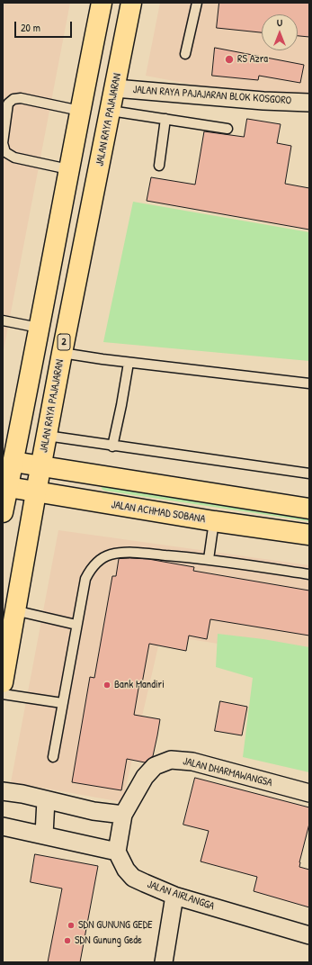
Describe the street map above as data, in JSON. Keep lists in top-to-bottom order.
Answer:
{
  "streets": {
    "main road": ["JALAN RAYA PAJAJARAN", "2", "JALAN ACHMAD SOBANA"],
    "street": ["JALAN RAYA PAJAJARAN BLOK KOSGORO", "JALAN DHARMAWANGSA", "JALAN AIRLANGGA"]
  },
  "crossings": [
    ["JALAN RAYA PAJAJARAN BLOK KOSGORO", "JALAN RAYA PAJAJARAN"],
    ["JALAN RAYA PAJAJARAN", "JALAN ACHMAD SOBANA"]
  ],
  "places": [
    "RS Azra",
    "Bank Mandiri",
    "SDN GUNUNG GEDE",
    "SDN Gunung Gede"
  ],
  "scale_bar": "20 m",
  "north": "top"
}
